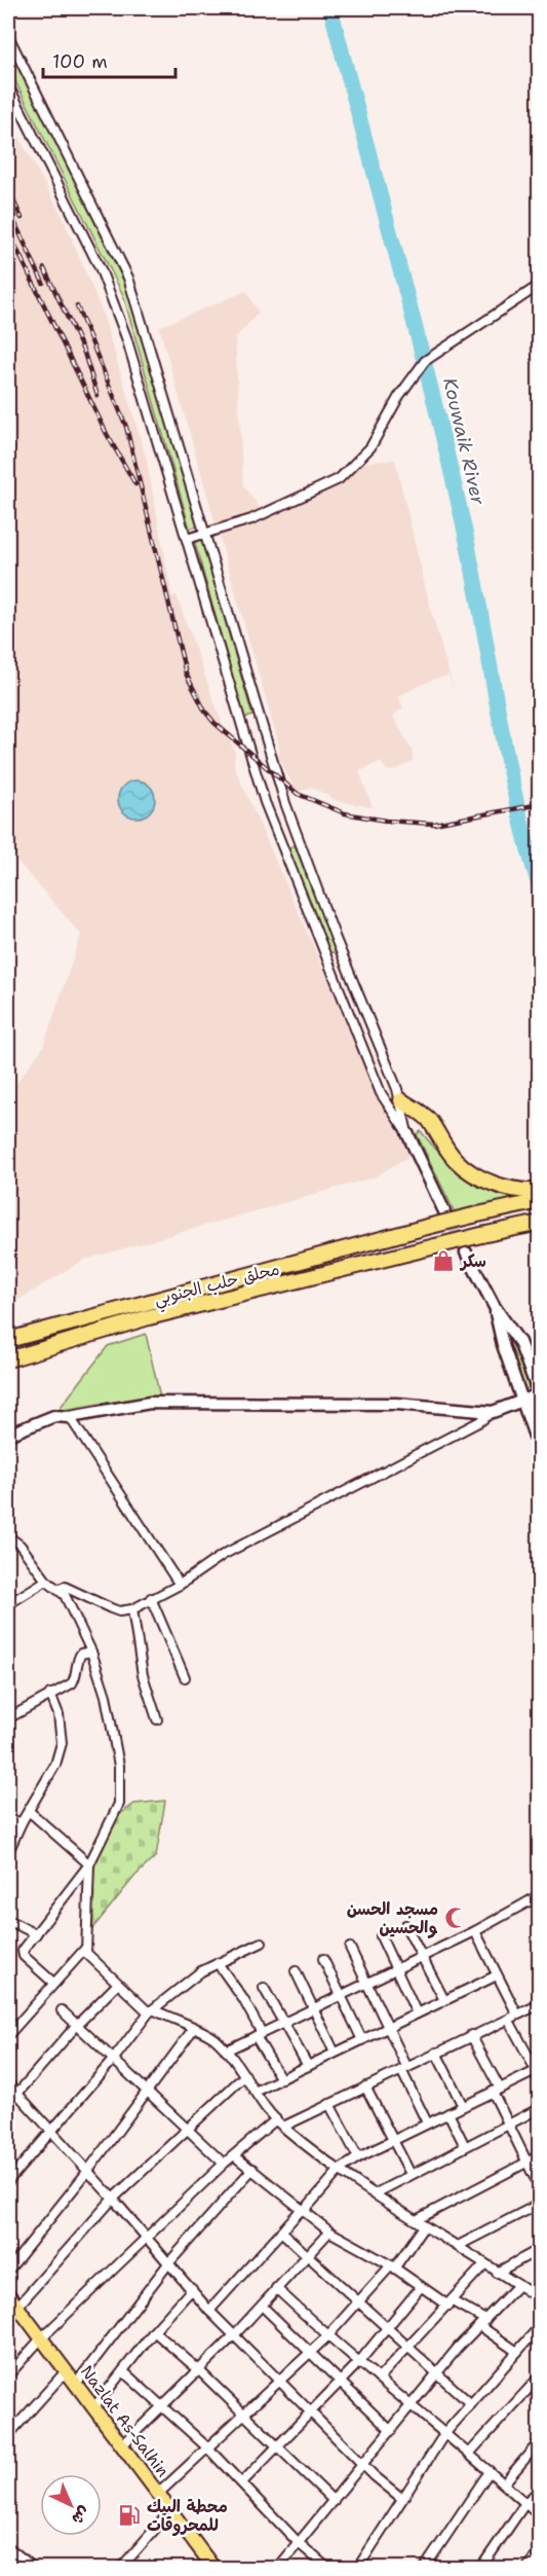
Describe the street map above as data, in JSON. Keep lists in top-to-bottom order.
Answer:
{
  "streets": {
    "highway": ["محلق حلب الجنوبي"],
    "main road": ["Nazlat As-Salhin"]
  },
  "water": ["Kouwaik River"],
  "places": {
    "shop": ["سكر"],
    "mosque": ["مسجد الحسن والحسين"],
    "fuel station": ["محطة البيك للمحروقات"]
  },
  "scale_bar": "100 m",
  "north": "bottom right"
}
